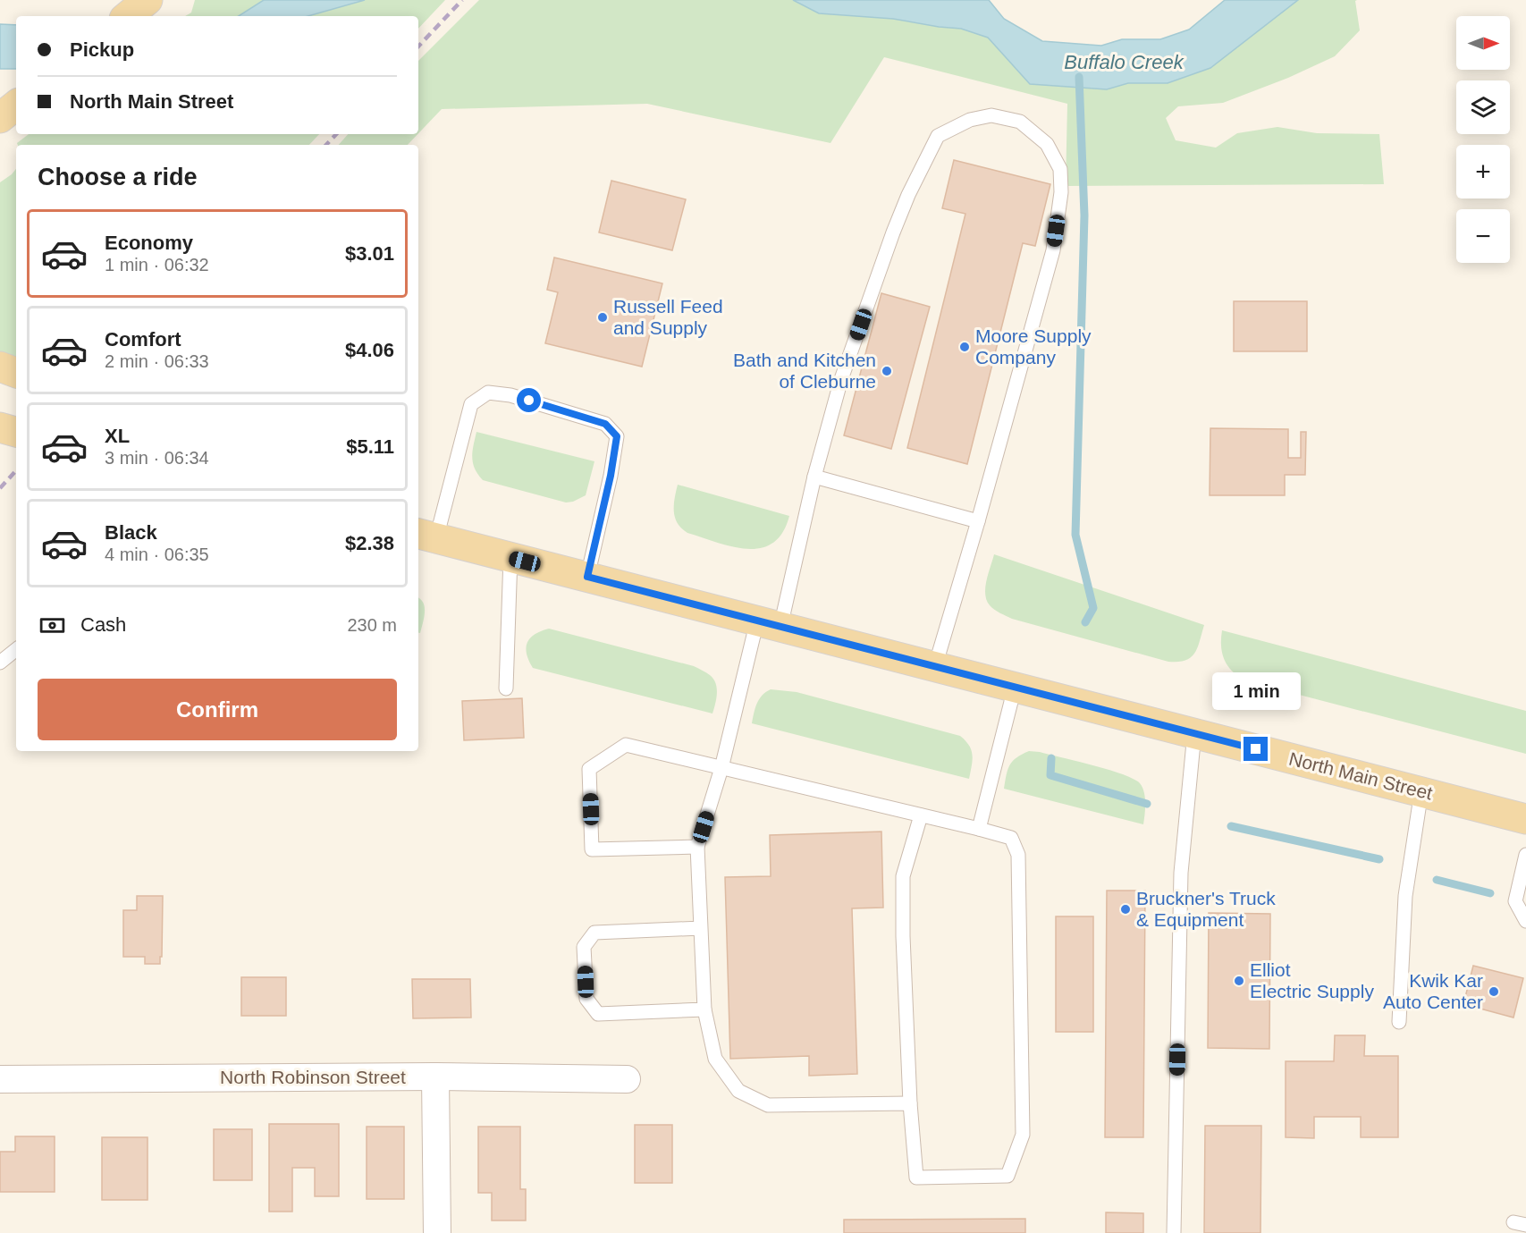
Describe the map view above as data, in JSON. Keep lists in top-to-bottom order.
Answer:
{
  "streets": {
    "main road": ["North Main Street"],
    "street": ["North Robinson Street"]
  },
  "water": ["Buffalo Creek"],
  "places": [
    "Russell Feed and Supply",
    "Moore Supply Company",
    "Bath and Kitchen of Cleburne",
    "Bruckner's Truck & Equipment",
    "Elliot Electric Supply",
    "Kwik Kar Auto Center"
  ],
  "north": "right",
  "page": {
    "map_buttons": ["+", "−"],
    "banner": ["Pickup", "North Main Street"],
    "heading": "Choose a ride",
    "list": [
      {
        "name": "Economy",
        "note": "1 min · 06:32",
        "value": "$3.01"
      },
      {
        "name": "Comfort",
        "note": "2 min · 06:33",
        "value": "$4.06"
      },
      {
        "name": "XL",
        "note": "3 min · 06:34",
        "value": "$5.11"
      },
      {
        "name": "Black",
        "note": "4 min · 06:35",
        "value": "$2.38"
      }
    ],
    "pay": ["Cash", "230 m"],
    "buttons": "Confirm",
    "bubble": "1 min"
  }
}
